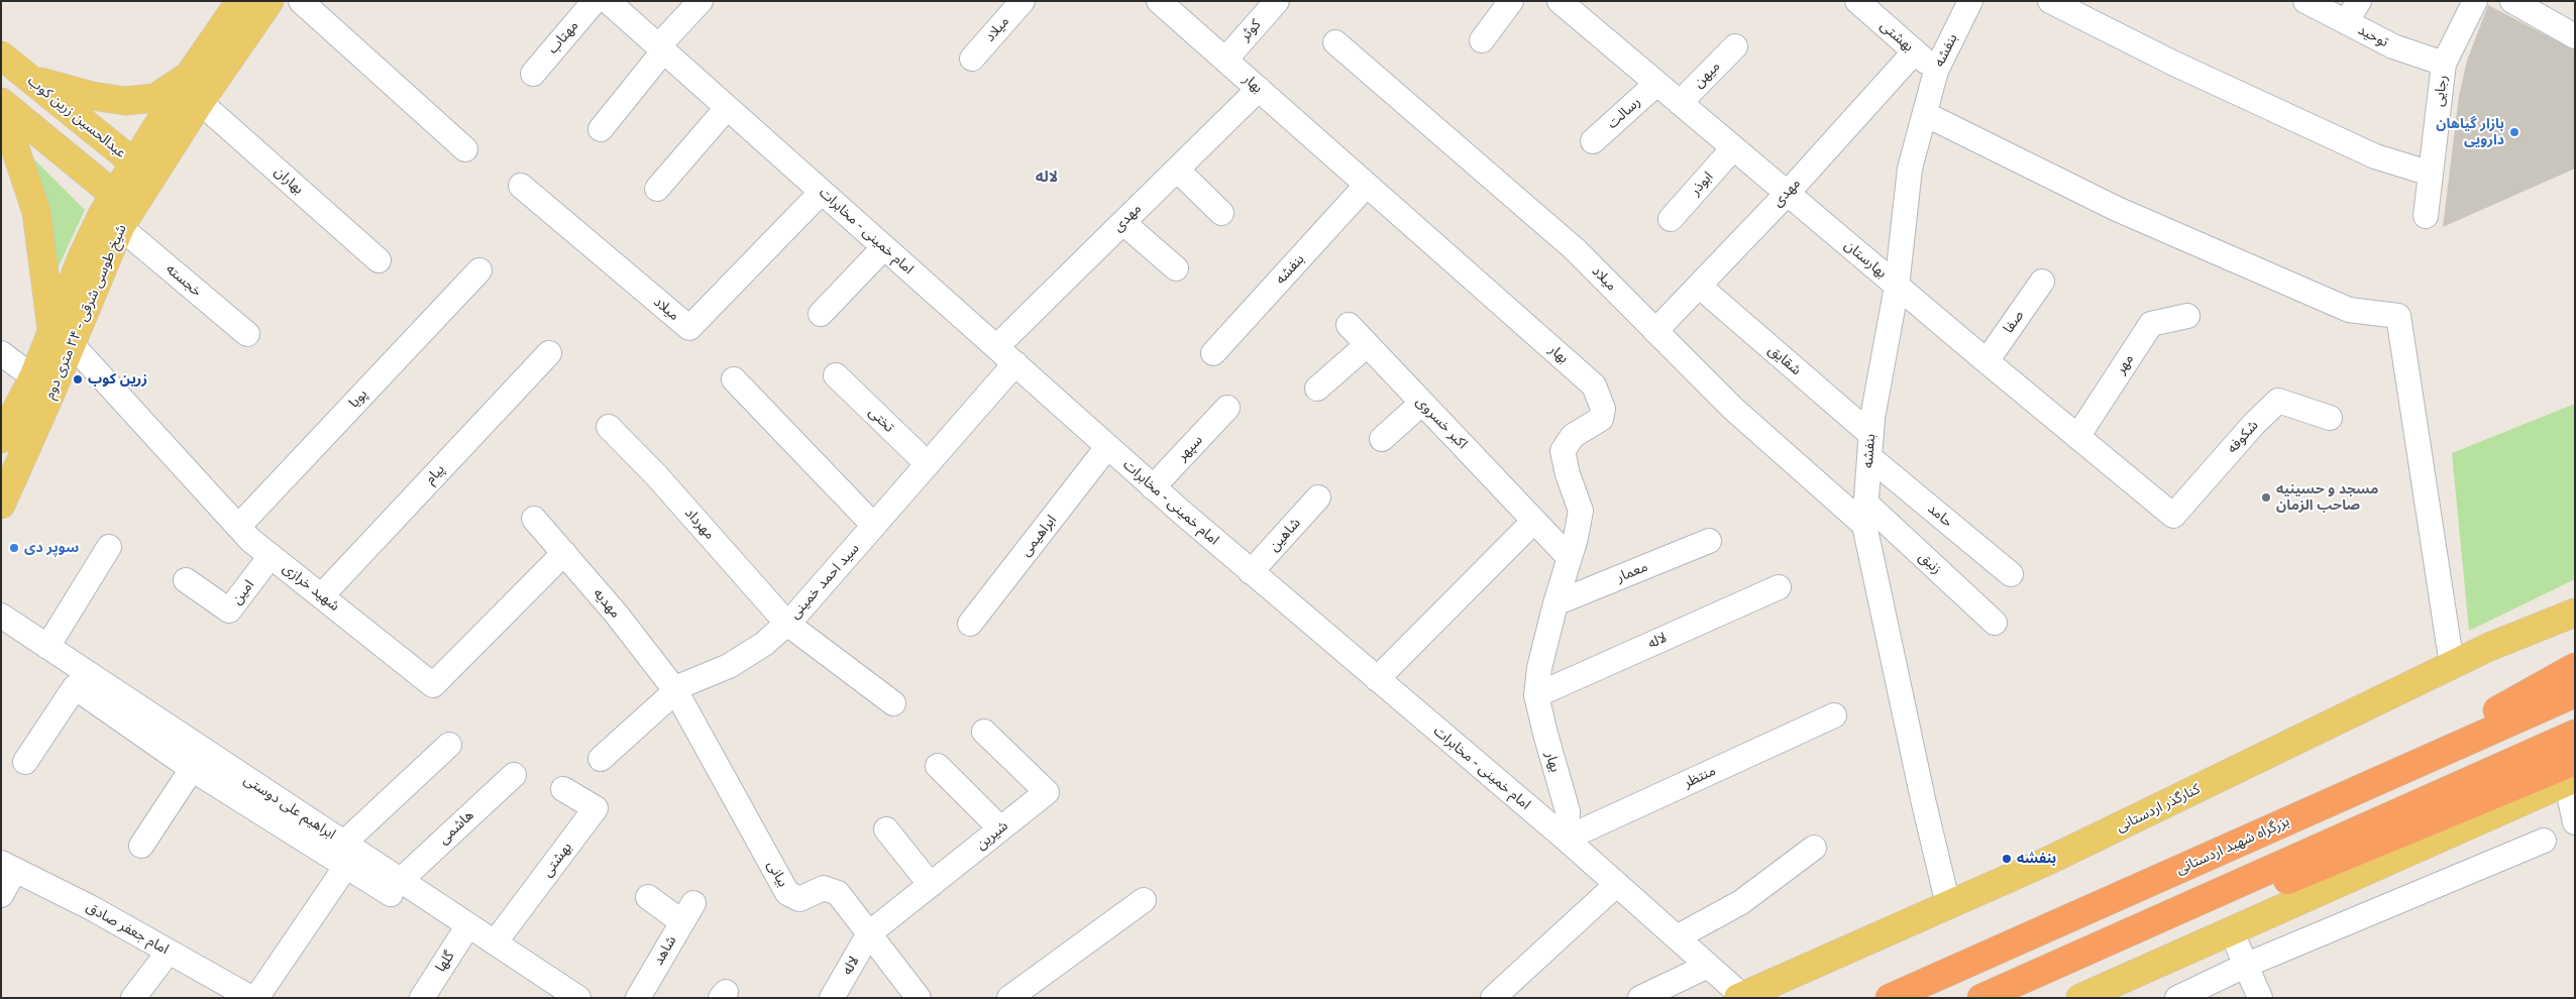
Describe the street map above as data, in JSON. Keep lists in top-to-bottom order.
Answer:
{
  "streets": {
    "highway": ["بزرگراه شهید اردستانی"],
    "main road": ["عبدالحسین زرین کوب", "شیخ طوسی شرقی - ۲۴ متری دوم", "کنارگذر اردستانی"],
    "street": [
      "میلاد",
      "کوثر",
      "بهشتی",
      "توحید",
      "مهتاب",
      "بنفشه",
      "میهن",
      "بهار",
      "رجایی",
      "رسالت",
      "بهاران",
      "ابوذر",
      "مهدی",
      "امام خمینی - مخابرات",
      "بهارستان",
      "خجسته",
      "صفا",
      "شقایق",
      "مهر",
      "پویا",
      "تختی",
      "اکبر خسروی",
      "شکوفه",
      "سپهر",
      "پیام",
      "حامد",
      "مهرداد",
      "شاهین",
      "ابراهیمی",
      "زنبق",
      "معمار",
      "سید احمد خمینی",
      "شهید خرازی",
      "امین",
      "مهدیه",
      "لاله",
      "منتظر",
      "ابراهیم علی دوستی",
      "هاشمی",
      "شیرین",
      "بیانی",
      "امام جعفر صادق",
      "شاهد",
      "گلها"
    ]
  },
  "crossings": [
    ["میلاد", "بنفشه"],
    ["میلاد", "مهدی"],
    ["میلاد", "امام خمینی - مخابرات"],
    ["میلاد", "زنبق"],
    ["کوثر", "بهار"],
    ["بهشتی", "بنفشه"],
    ["بهشتی", "مهدی"],
    ["بهشتی", "ابراهیم علی دوستی"],
    ["توحید", "رجایی"],
    ["بنفشه", "بهار"],
    ["بنفشه", "بهارستان"],
    ["بنفشه", "شقایق"],
    ["بنفشه", "حامد"],
    ["بنفشه", "زنبق"],
    ["بنفشه", "کنارگذر اردستانی"],
    ["میهن", "بهارستان"],
    ["بهار", "مهدی"],
    ["بهار", "امام خمینی - مخابرات"],
    ["بهار", "اکبر خسروی"],
    ["بهار", "معمار"],
    ["بهار", "لاله"],
    ["بهار", "منتظر"],
    ["رسالت", "بهارستان"],
    ["عبدالحسین زرین کوب", "شیخ طوسی شرقی - ۲۴ متری دوم"],
    ["بهاران", "شیخ طوسی شرقی - ۲۴ متری دوم"],
    ["ابوذر", "بهارستان"],
    ["مهدی", "امام خمینی - مخابرات"],
    ["مهدی", "بهارستان"],
    ["مهدی", "شقایق"],
    ["امام خمینی - مخابرات", "سپهر"],
    ["امام خمینی - مخابرات", "شاهین"],
    ["امام خمینی - مخابرات", "ابراهیمی"],
    ["امام خمینی - مخابرات", "سید احمد خمینی"],
    ["امام خمینی - مخابرات", "منتظر"],
    ["امام خمینی - مخابرات", "کنارگذر اردستانی"],
    ["بهارستان", "صفا"],
    ["بهارستان", "مهر"],
    ["بهارستان", "شکوفه"],
    ["خجسته", "شیخ طوسی شرقی - ۲۴ متری دوم"],
    ["شیخ طوسی شرقی - ۲۴ متری دوم", "شهید خرازی"],
    ["شقایق", "حامد"],
    ["پویا", "شهید خرازی"],
    ["تختی", "سید احمد خمینی"],
    ["پیام", "شهید خرازی"],
    ["مهرداد", "سید احمد خمینی"],
    ["سید احمد خمینی", "مهدیه"],
    ["سید احمد خمینی", "بیانی"],
    ["شهید خرازی", "امین"],
    ["شهید خرازی", "مهدیه"],
    ["مهدیه", "بیانی"],
    ["لاله", "شیرین"],
    ["لاله", "بیانی"],
    ["ابراهیم علی دوستی", "هاشمی"],
    ["ابراهیم علی دوستی", "گلها"],
    ["شیرین", "بیانی"]
  ],
  "districts": ["لاله"],
  "places": [
    "بازار گیاهان دارویی",
    "زرین کوب",
    "مسجد و حسینیه صاحب الزمان",
    "سوپر دی",
    "بنفشه"
  ]
}
